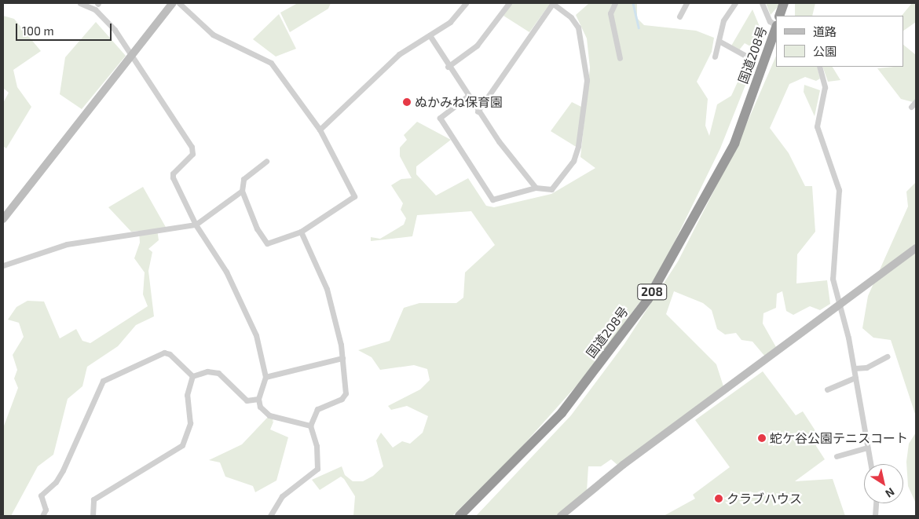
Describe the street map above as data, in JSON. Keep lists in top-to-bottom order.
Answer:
{
  "streets": {
    "highway": ["国道208号", "208"]
  },
  "places": ["ぬかみね保育園", "蛇ケ谷公園テニスコート", "クラブハウス"],
  "legend": ["道路", "公園"],
  "scale_bar": "100 m",
  "north": "bottom right"
}
